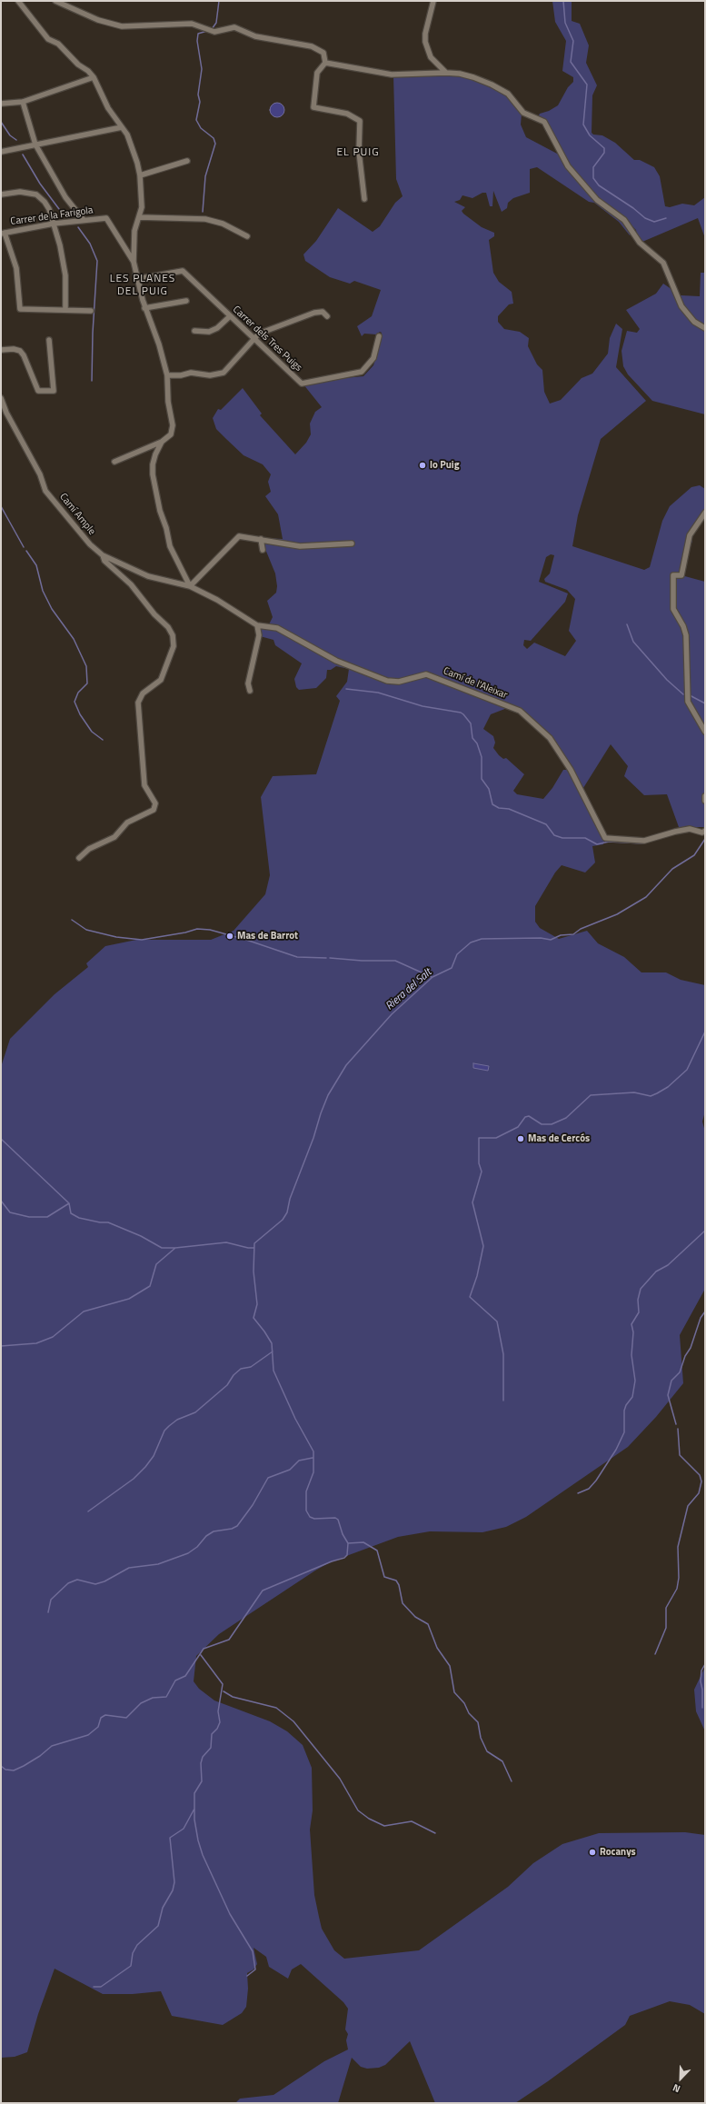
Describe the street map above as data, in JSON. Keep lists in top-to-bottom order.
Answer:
{
  "streets": {
    "street": [
      "Carrer de la Farigola",
      "Carrer dels Tres Puigs",
      "Camí Ample",
      "Camí de l'Aleixar"
    ]
  },
  "crossings": [
    ["Camí Ample", "Camí de l'Aleixar"]
  ],
  "districts": ["EL PUIG", "LES PLANES DEL PUIG"],
  "water": ["Riera del Salt"],
  "places": [
    "lo Puig",
    "Mas de Barrot",
    "Mas de Cercós",
    "Rocanys"
  ],
  "north": "bottom left"
}
